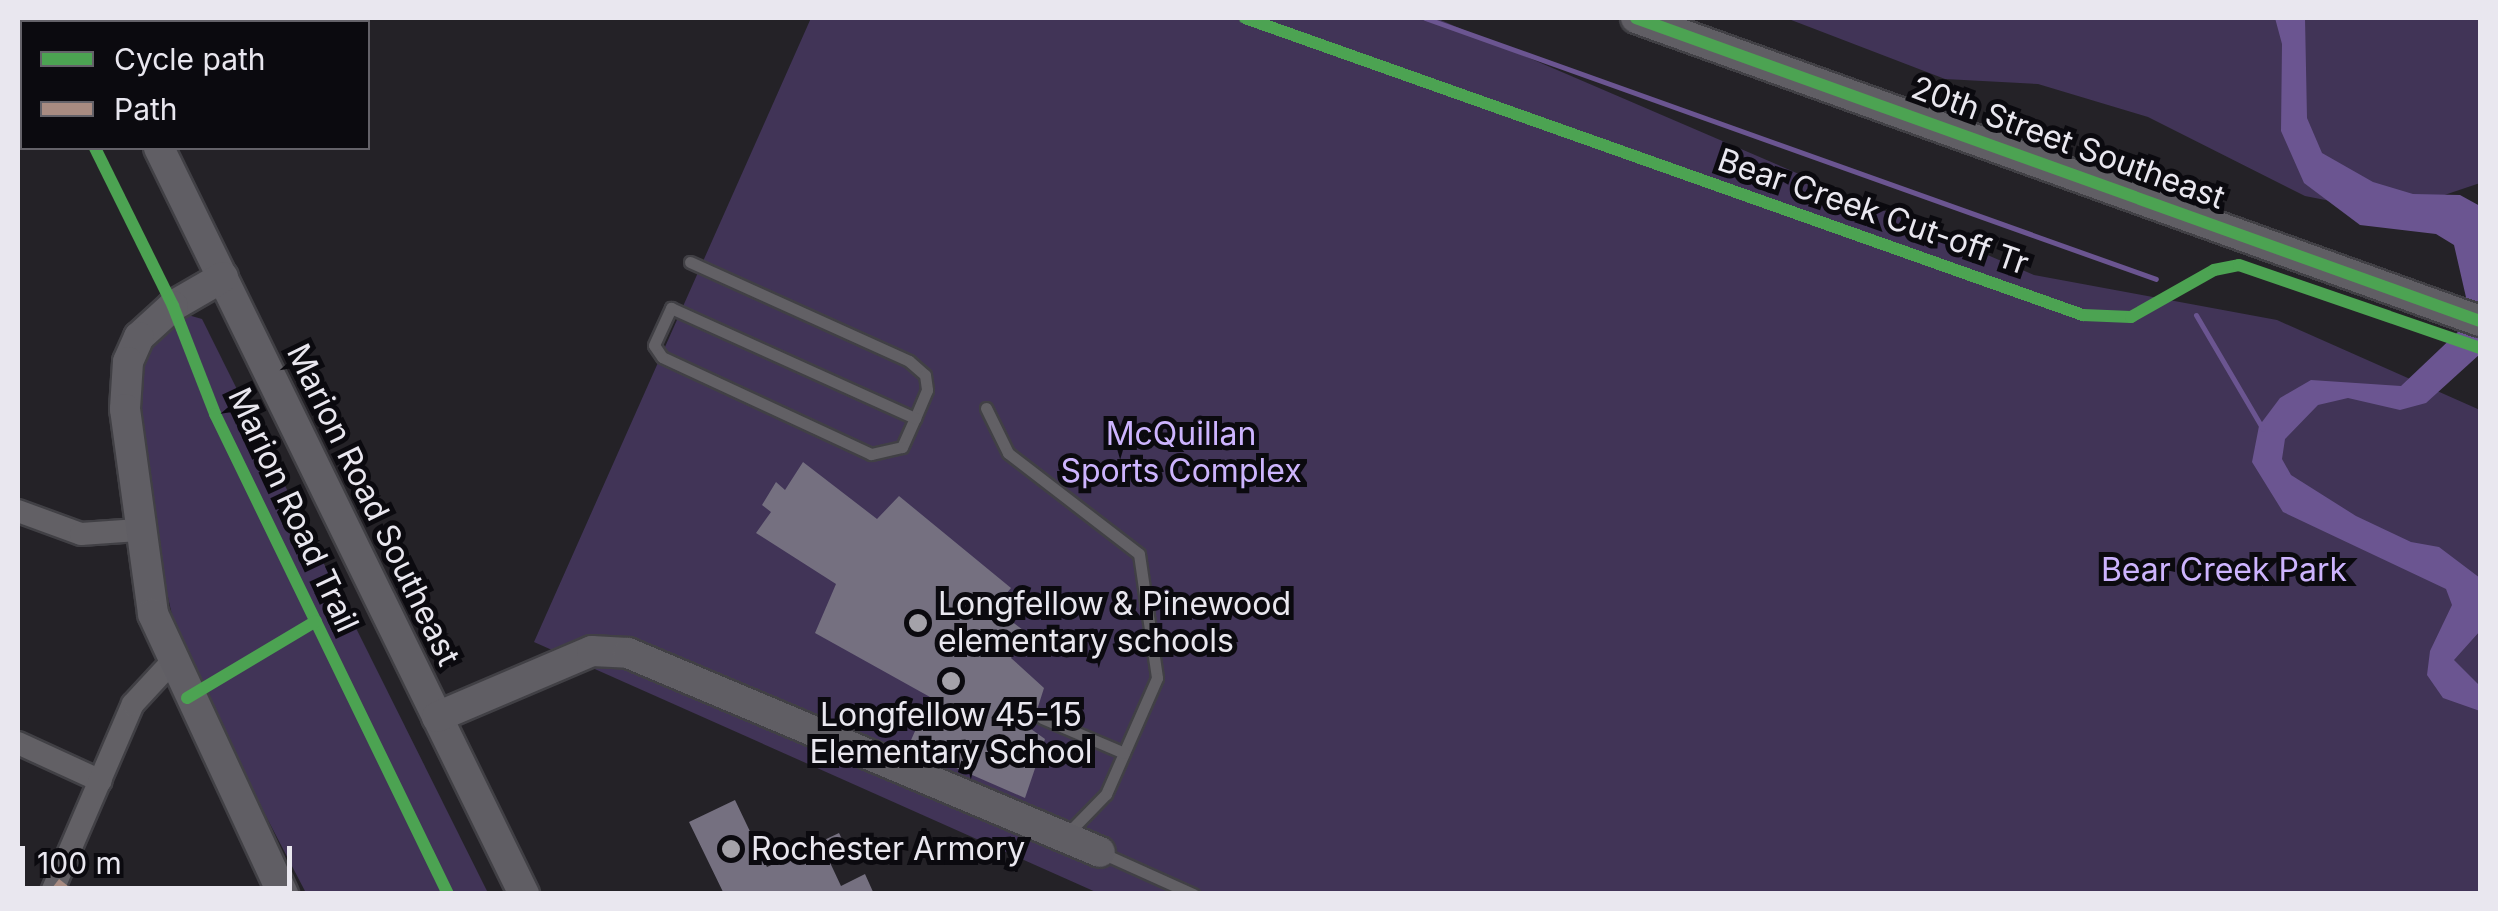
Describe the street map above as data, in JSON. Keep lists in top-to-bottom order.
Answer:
{
  "streets": {
    "street": ["20th Street Southeast", "Marion Road Southeast"],
    "cycle path": ["Bear Creek Cut-off Tr", "Marion Road Trail"]
  },
  "parks": ["McQuillan Sports Complex", "Bear Creek Park"],
  "places": ["Longfellow & Pinewood elementary schools", "Longfellow 45-15 Elementary School", "Rochester Armory"],
  "legend": ["Cycle path", "Path"],
  "scale_bar": "100 m"
}
